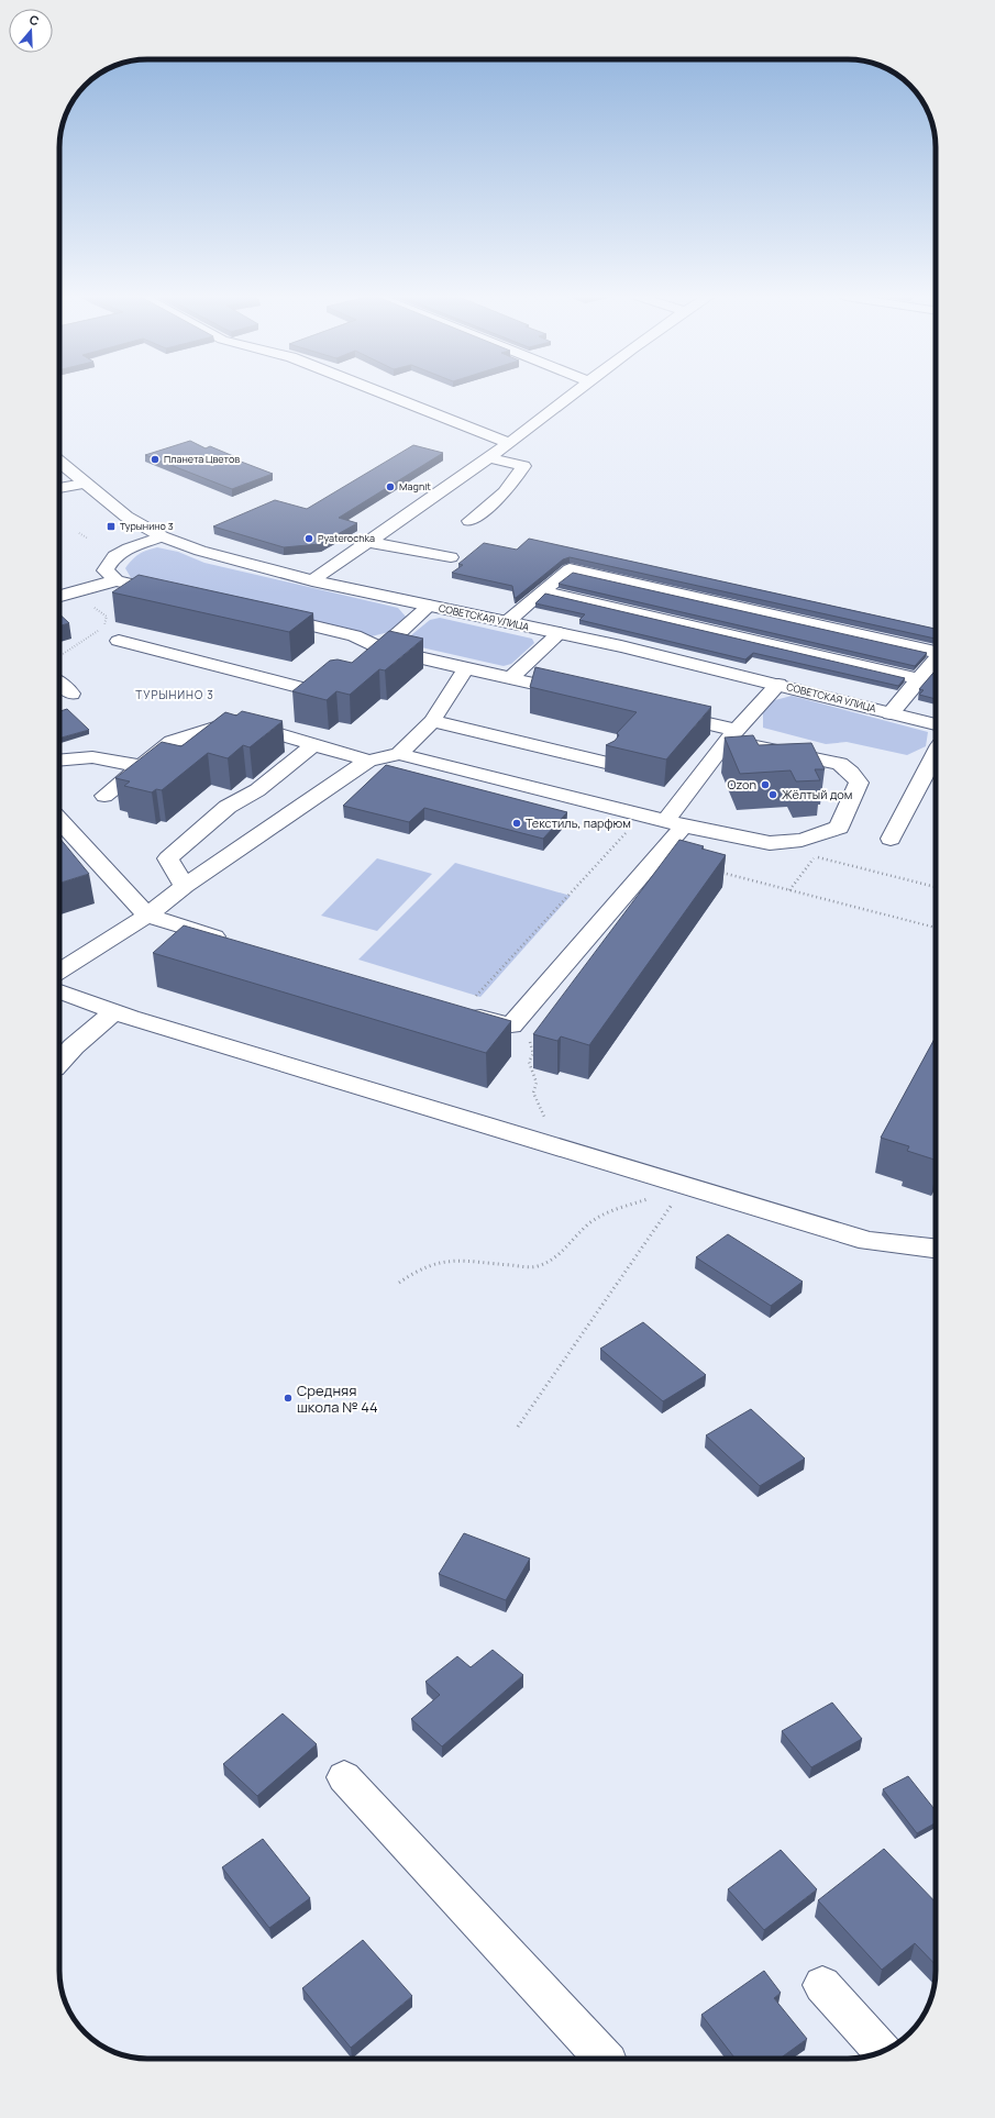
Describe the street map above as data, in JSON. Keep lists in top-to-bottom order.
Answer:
{
  "streets": {
    "street": ["СОВЕТСКАЯ УЛИЦА"]
  },
  "districts": ["ТУРЫНИНО 3"],
  "places": {
    "other": [
      "Планета Цветов",
      "Magnit",
      "Pyaterochka",
      "Ozon",
      "Жёлтый дом",
      "Текстиль, парфюм",
      "Средняя школа № 44"
    ],
    "transit": ["Турынино 3"]
  },
  "north": "top"
}
